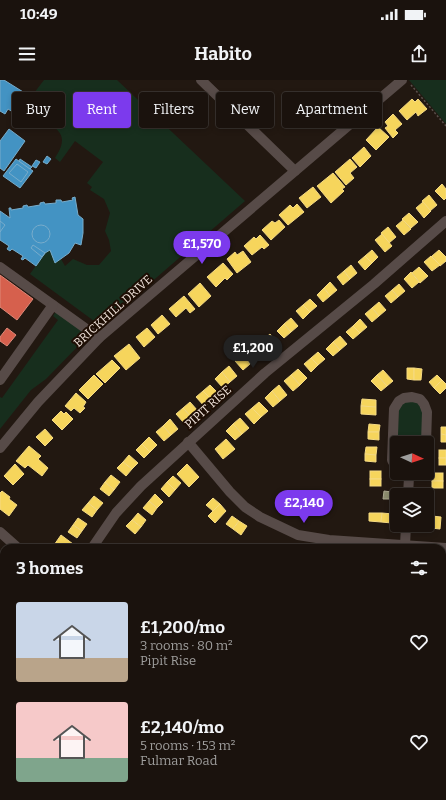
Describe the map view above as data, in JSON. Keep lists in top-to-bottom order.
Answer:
{
  "streets": {
    "street": ["BRICKHILL DRIVE", "PIPIT RISE"]
  },
  "north": "right",
  "page": {
    "status": "10:49",
    "header": "Habito",
    "chip": [
      "Buy",
      "Rent",
      "Filters",
      "New",
      "Apartment"
    ],
    "price": ["£1,570", "£1,200", "£2,140"],
    "heading": "3 homes",
    "list": [
      {
        "name": "£1,200/mo",
        "note": "3 rooms · 80 m² · Pipit Rise"
      },
      {
        "name": "£2,140/mo",
        "note": "5 rooms · 153 m² · Fulmar Road"
      }
    ]
  }
}
